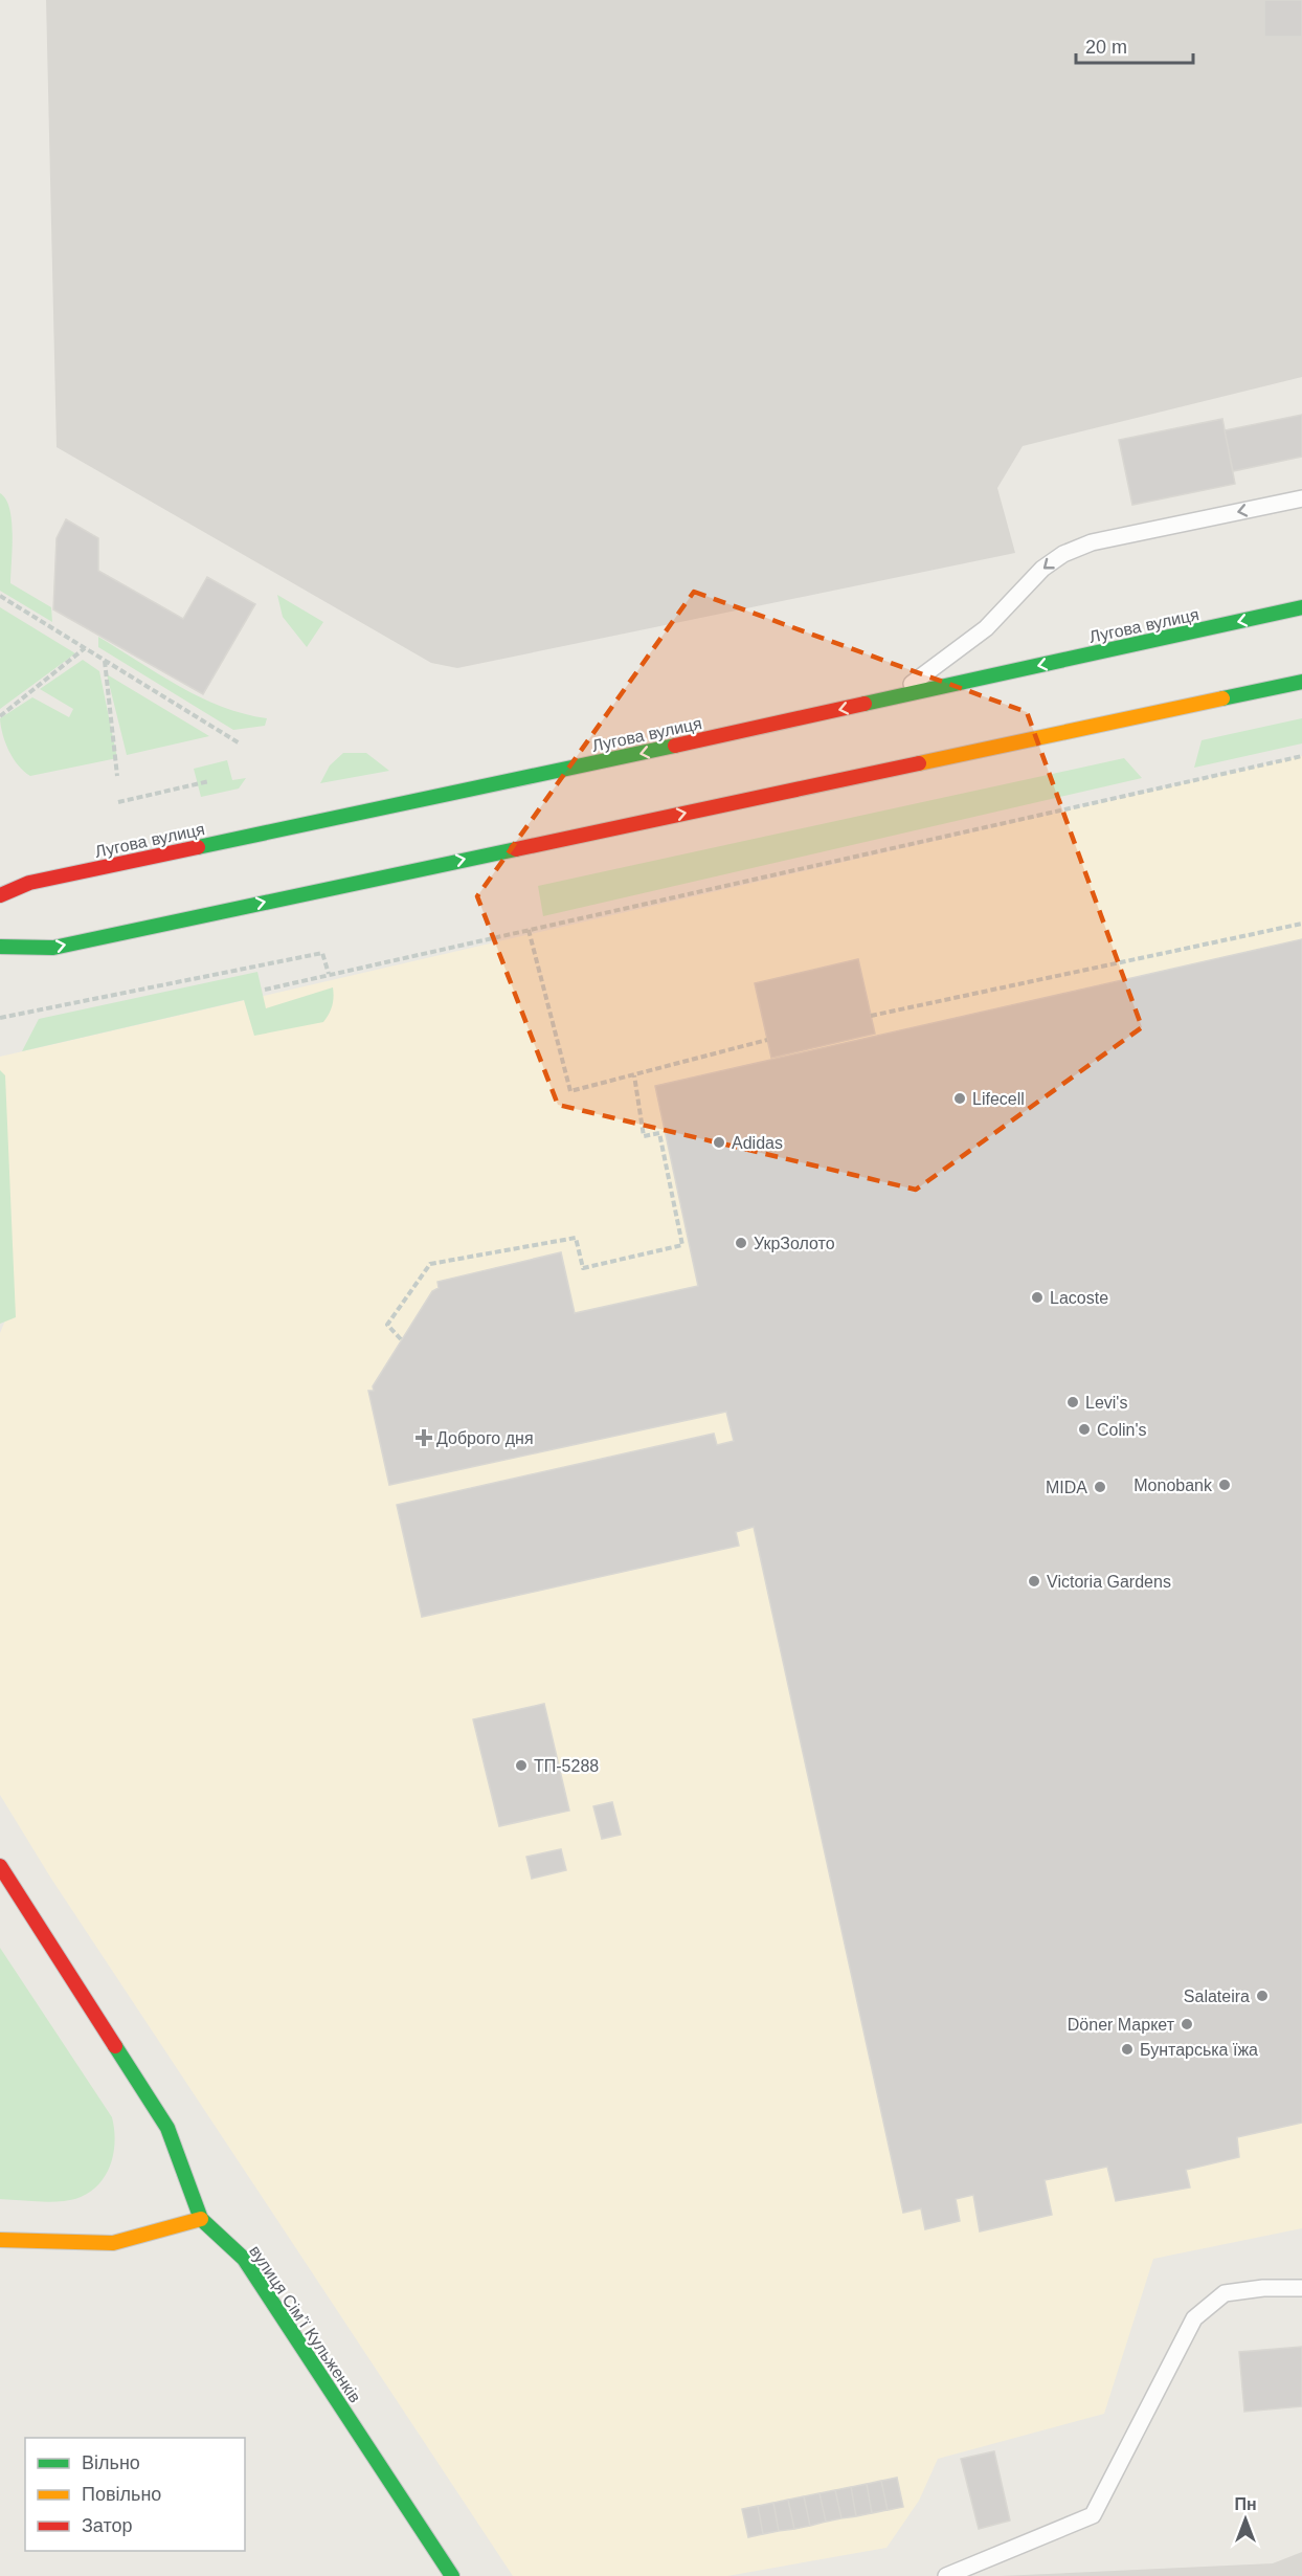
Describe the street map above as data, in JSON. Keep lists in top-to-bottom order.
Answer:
{
  "streets": {
    "main road": ["Лугова вулиця", "вулиця Сімʼї Кульженків"]
  },
  "places": {
    "other": [
      "Lifecell",
      "Adidas",
      "УкрЗолото",
      "Lacoste",
      "Levi's",
      "Colin's",
      "Monobank",
      "MIDA",
      "Victoria Gardens",
      "ТП-5288",
      "Salateira",
      "Döner Маркет",
      "Бунтарська їжа"
    ],
    "health": ["Доброго дня"]
  },
  "legend": ["Вільно", "Повільно", "Затор"],
  "scale_bar": "20 m",
  "north": "top"
}
